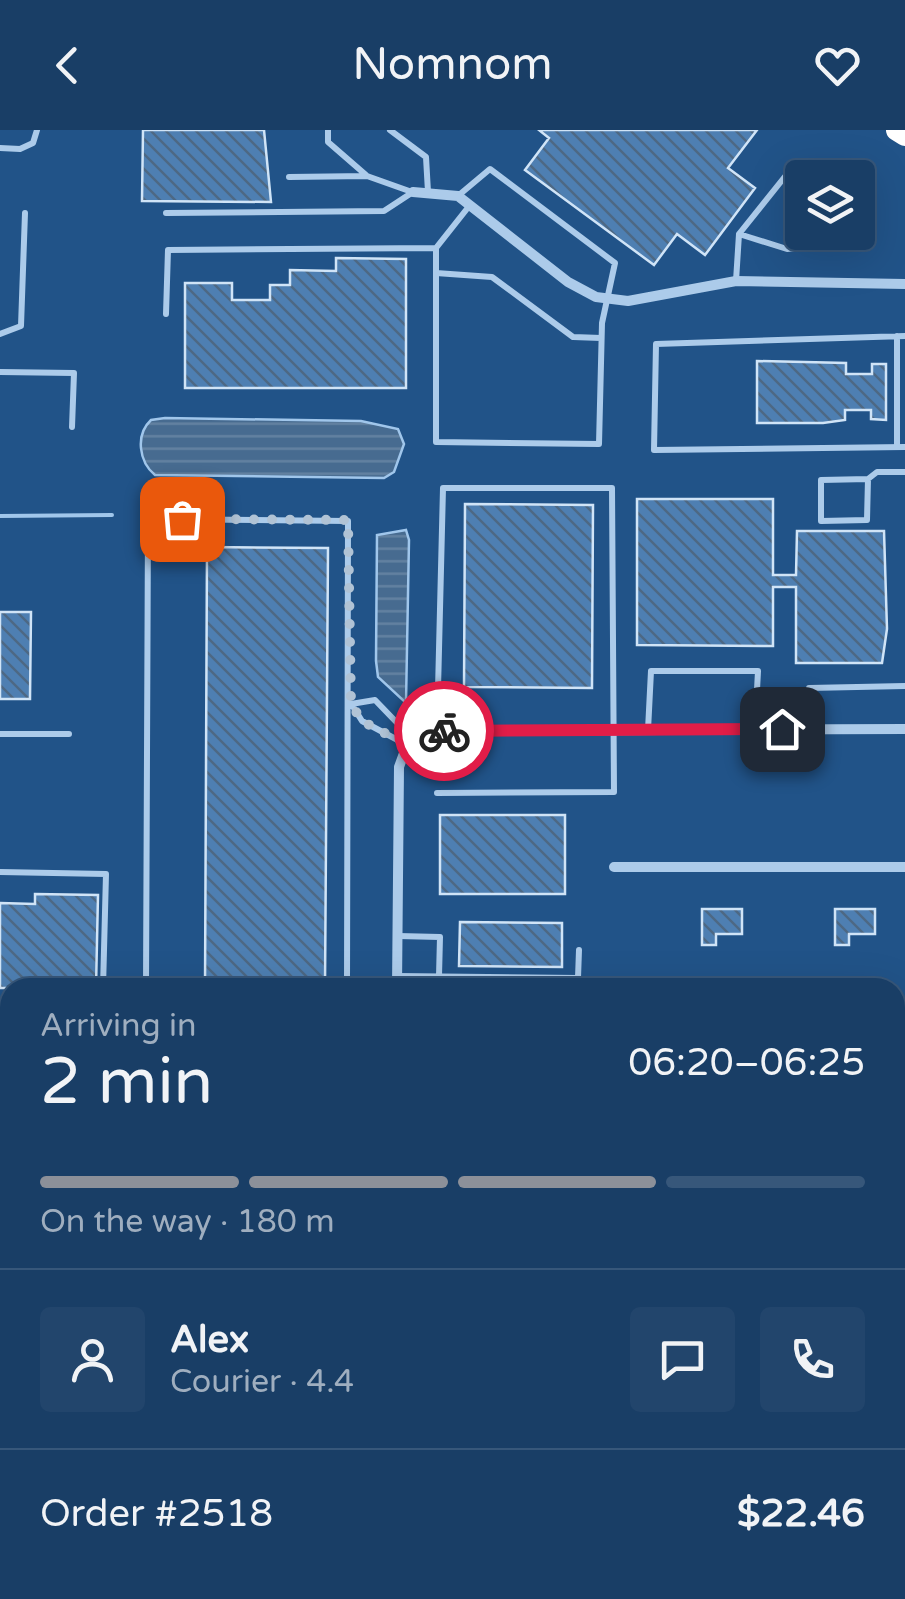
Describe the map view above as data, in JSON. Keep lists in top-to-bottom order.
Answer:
{
  "page": {
    "header": "Nomnom",
    "heading": ["2 min", "Arriving in", "06:20–06:25"],
    "panel": [
      "Alex",
      "Courier · 4.4",
      "Order #2518",
      "$22.46"
    ],
    "bar": "On the way · 180 m"
  }
}
